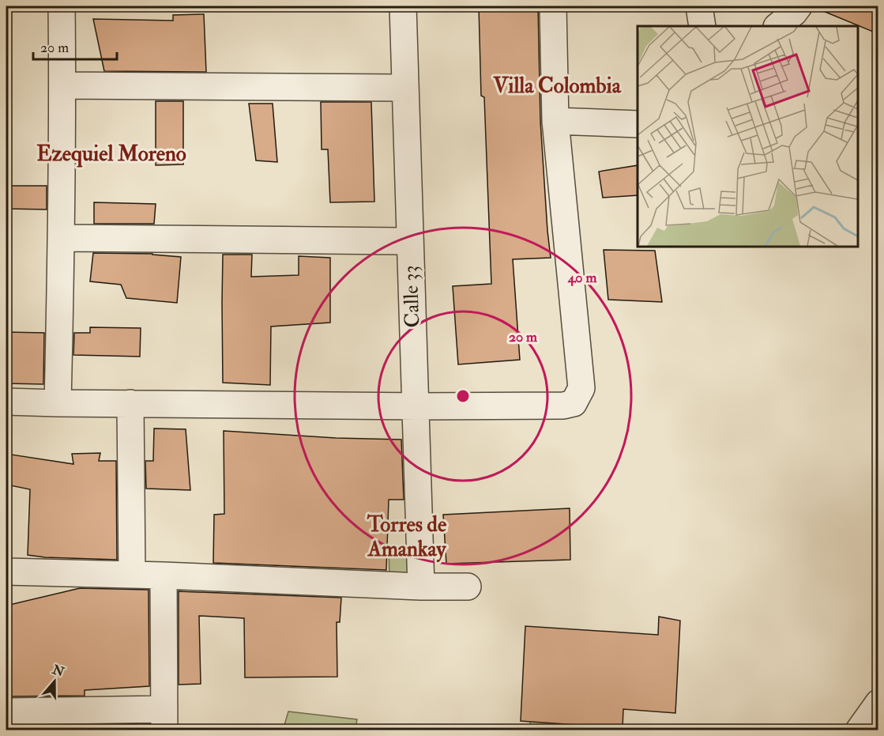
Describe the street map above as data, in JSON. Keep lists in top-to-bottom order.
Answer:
{
  "streets": {
    "street": ["Calle 33"]
  },
  "districts": ["Villa Colombia", "Ezequiel Moreno", "Torres de Amankay"],
  "scale_bar": "20 m",
  "north": "top",
  "rings": ["40 m", "20 m"]
}
